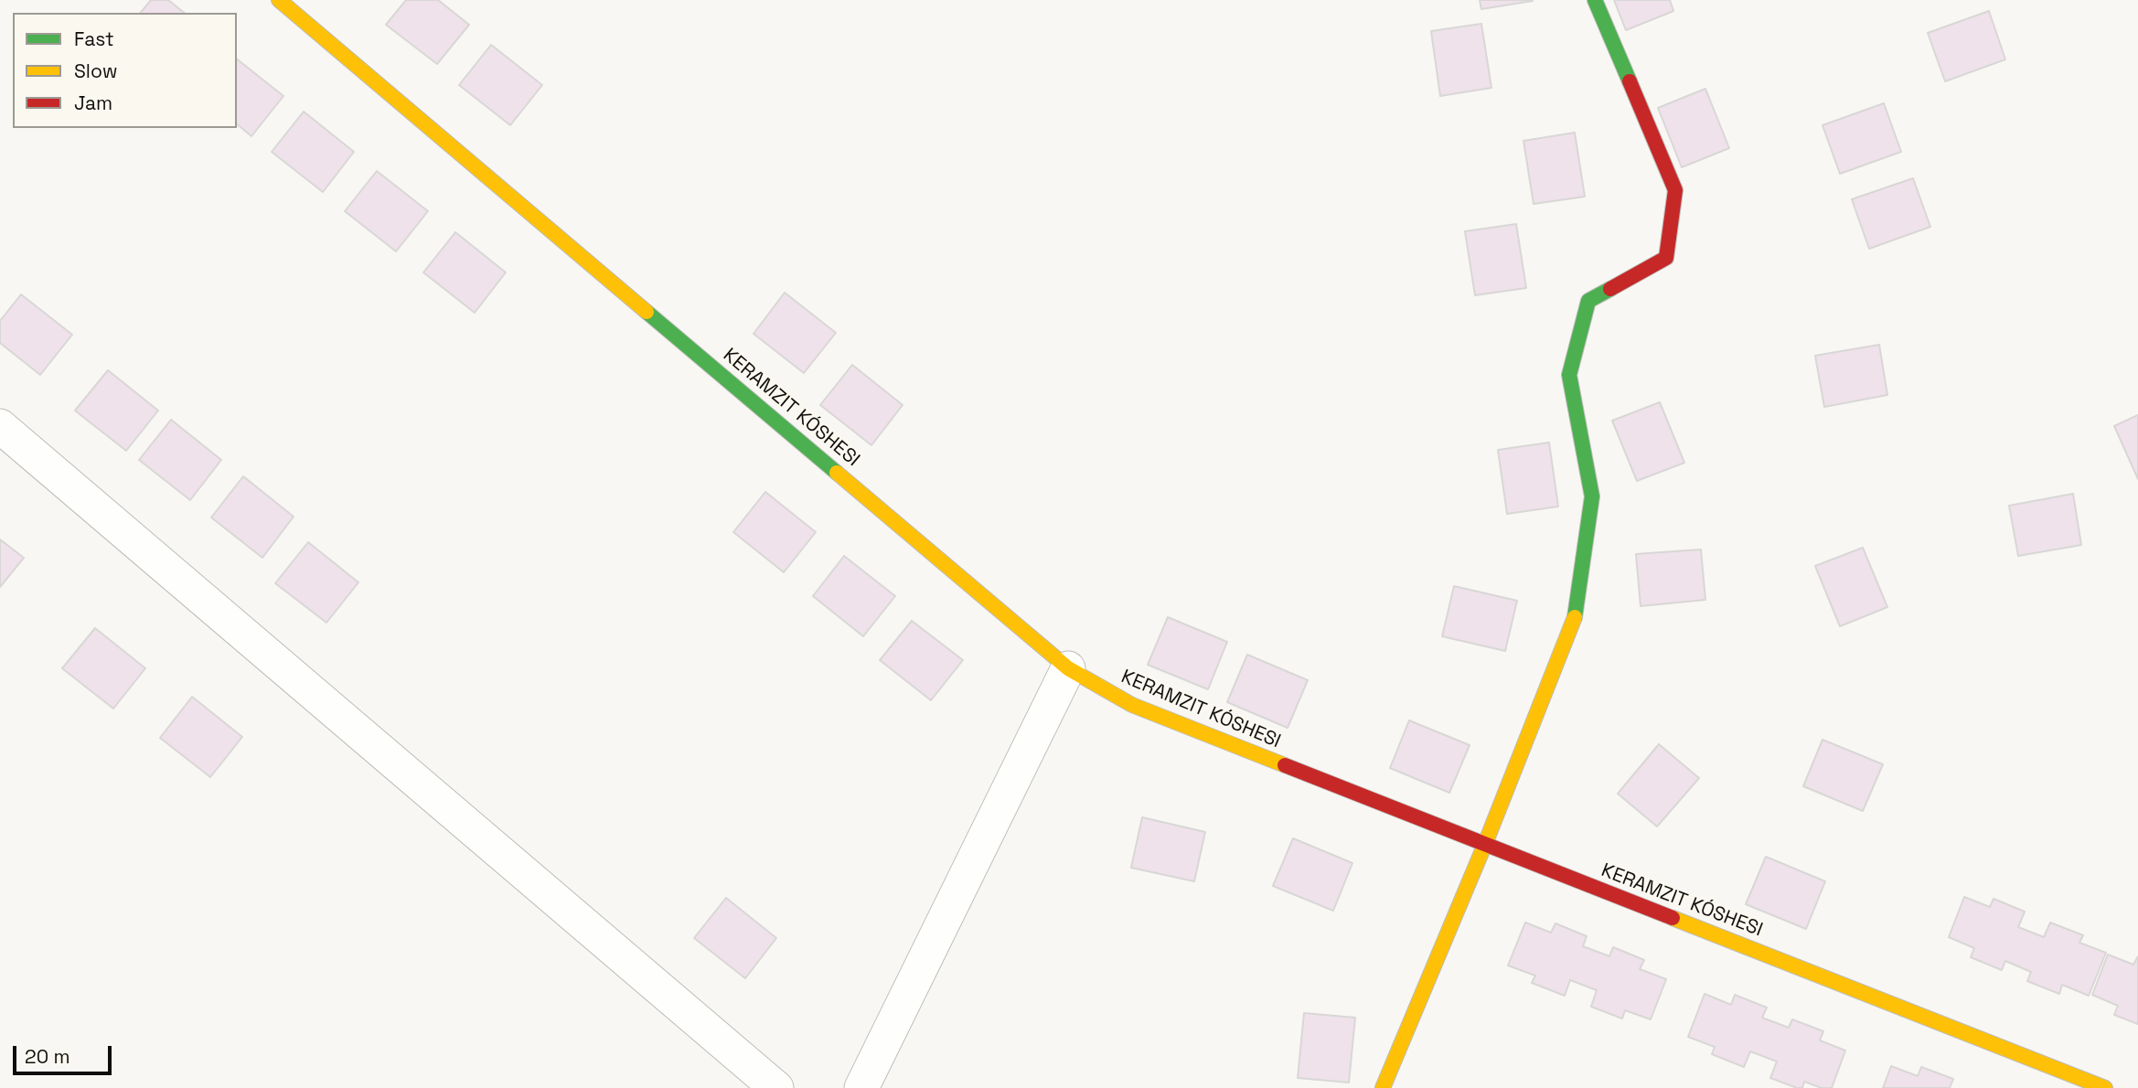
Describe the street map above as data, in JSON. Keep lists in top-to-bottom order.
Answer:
{
  "streets": {
    "street": ["KERAMZIT KÓSHESI"]
  },
  "legend": ["Fast", "Slow", "Jam"],
  "scale_bar": "20 m"
}
